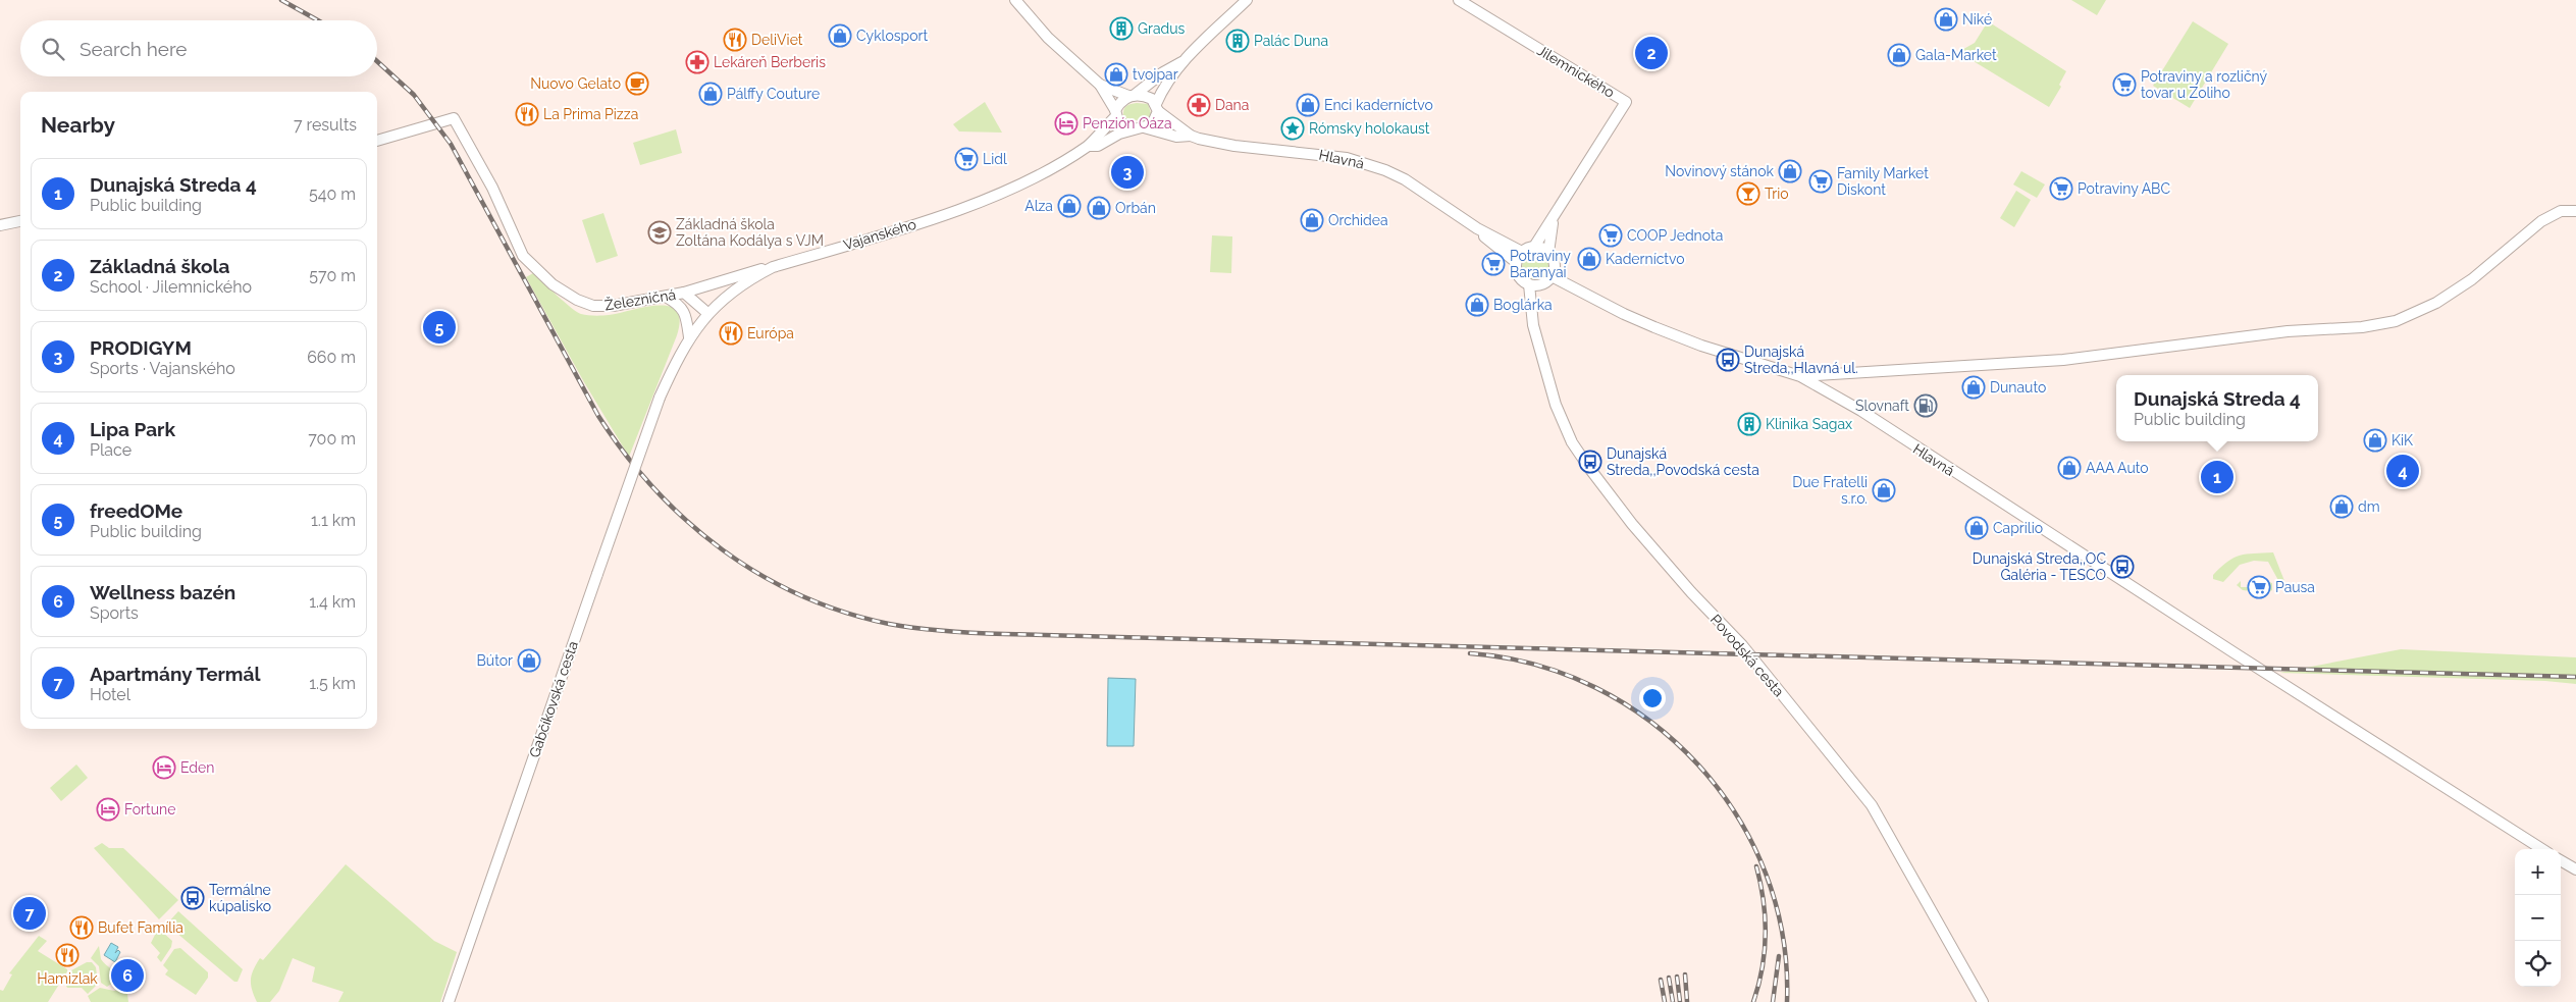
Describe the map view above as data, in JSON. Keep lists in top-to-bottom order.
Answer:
{
  "streets": {
    "main road": [
      "Jilemnického",
      "Hlavná",
      "Vajanského",
      "Železničná",
      "Povodská cesta",
      "Gabčíkovská cesta"
    ]
  },
  "crossings": [
    ["Jilemnického", "Hlavná"],
    ["Jilemnického", "Povodská cesta"],
    ["Hlavná", "Povodská cesta"],
    ["Vajanského", "Železničná"],
    ["Vajanského", "Gabčíkovská cesta"]
  ],
  "places": {
    "shop": [
      "Niké",
      "Cyklosport",
      "Gala-Market",
      "tvojpar",
      "Pálffy Couture",
      "Enci kaderníctvo",
      "Novinový stánok",
      "Alza",
      "Orbán",
      "Orchidea",
      "Kaderníctvo",
      "Boglárka",
      "Dunauto",
      "KiK",
      "AAA Auto",
      "Due Fratelli s.r.o.",
      "dm",
      "Caprilio",
      "Bútor"
    ],
    "building": ["Gradus", "Palác Duna", "Klinika Sagax"],
    "restaurant": [
      "DeliViet",
      "La Prima Pizza",
      "Európa",
      "Bufet Família",
      "Hamizlak"
    ],
    "pharmacy": ["Lekáreň Berberis", "Dana"],
    "cafe": ["Nuovo Gelato"],
    "supermarket": [
      "Potraviny a rozličný tovar u Zoliho",
      "Lidl",
      "Family Market Diskont",
      "Potraviny ABC",
      "COOP Jednota",
      "Potraviny Baranyai",
      "Pausa"
    ],
    "hotel": ["Penzión Oáza", "Eden", "Fortune"],
    "place": ["Rómsky holokaust"],
    "bar": ["Trio"],
    "school or university": ["Základná škola Zoltána Kodálya s VJM"],
    "bus stop": [
      "Dunajská Streda,,Hlavná ul.",
      "Dunajská Streda,,Povodská cesta",
      "Dunajská Streda,,OC Galéria - TESCO",
      "Termálne kúpalisko"
    ],
    "fuel station": ["Slovnaft"]
  },
  "page": {
    "search": "Search here",
    "pins": [
      "2",
      "3",
      "5",
      "4",
      "1",
      "7",
      "6"
    ],
    "heading": ["Nearby", "7 results"],
    "list": [
      {
        "mark": "1",
        "name": "Dunajská Streda 4",
        "note": "Public building",
        "value": "540 m"
      },
      {
        "mark": "2",
        "name": "Základná škola",
        "note": "School · Jilemnického",
        "value": "570 m"
      },
      {
        "mark": "3",
        "name": "PRODIGYM",
        "note": "Sports · Vajanského",
        "value": "660 m"
      },
      {
        "mark": "4",
        "name": "Lipa Park",
        "note": "Place",
        "value": "700 m"
      },
      {
        "mark": "5",
        "name": "freedOMe",
        "note": "Public building",
        "value": "1.1 km"
      },
      {
        "mark": "6",
        "name": "Wellness bazén",
        "note": "Sports",
        "value": "1.4 km"
      },
      {
        "mark": "7",
        "name": "Apartmány Termál",
        "note": "Hotel",
        "value": "1.5 km"
      }
    ],
    "popup": ["Dunajská Streda 4", "Public building"],
    "map_buttons": ["+", "−"]
  }
}
